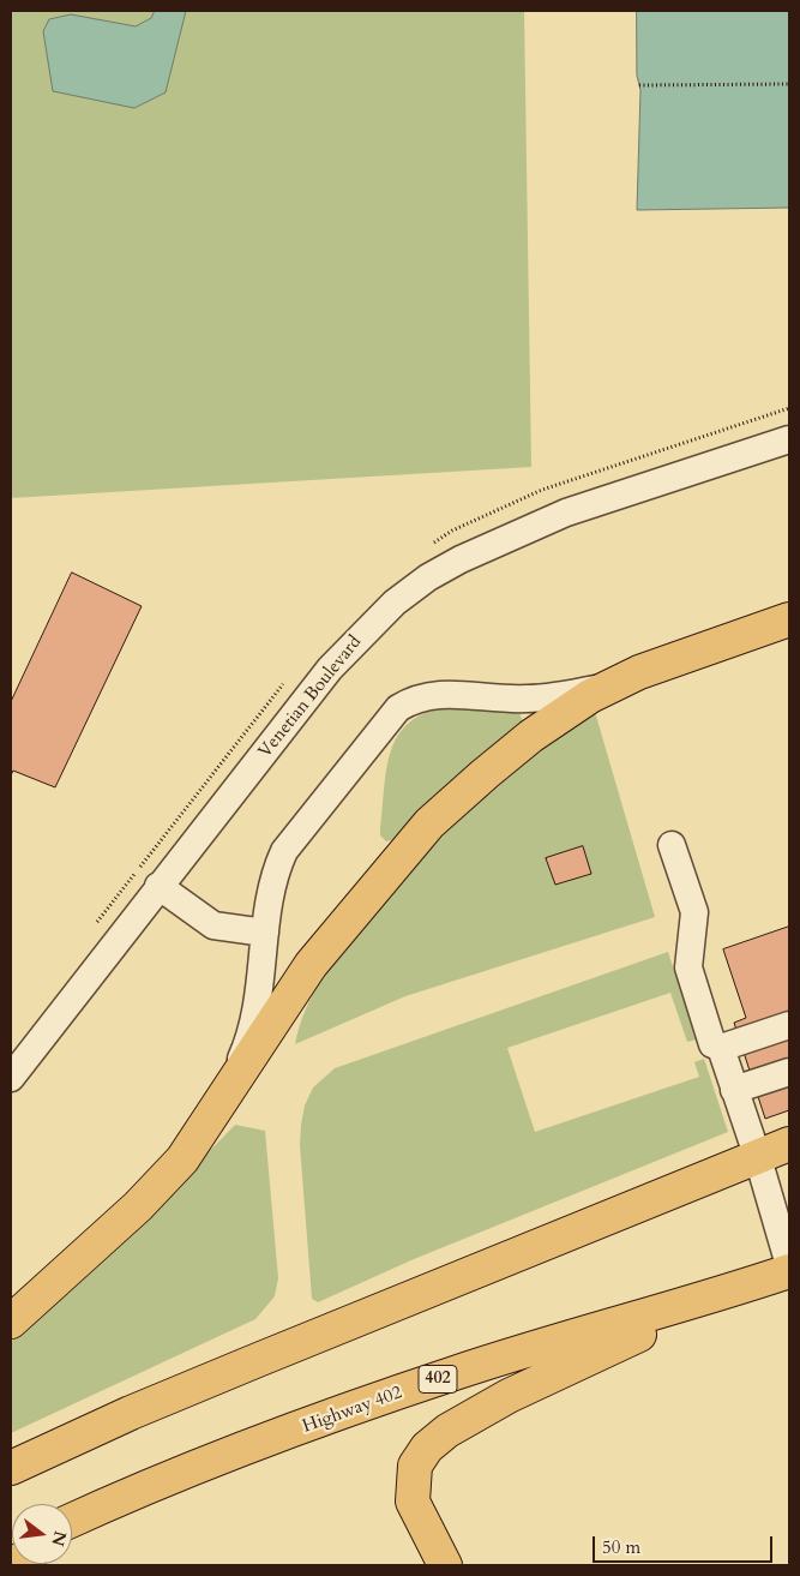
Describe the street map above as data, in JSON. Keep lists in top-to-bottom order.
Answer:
{
  "streets": {
    "highway": ["402", "Highway 402"],
    "street": ["Venetian Boulevard"]
  },
  "scale_bar": "50 m",
  "north": "right"
}
